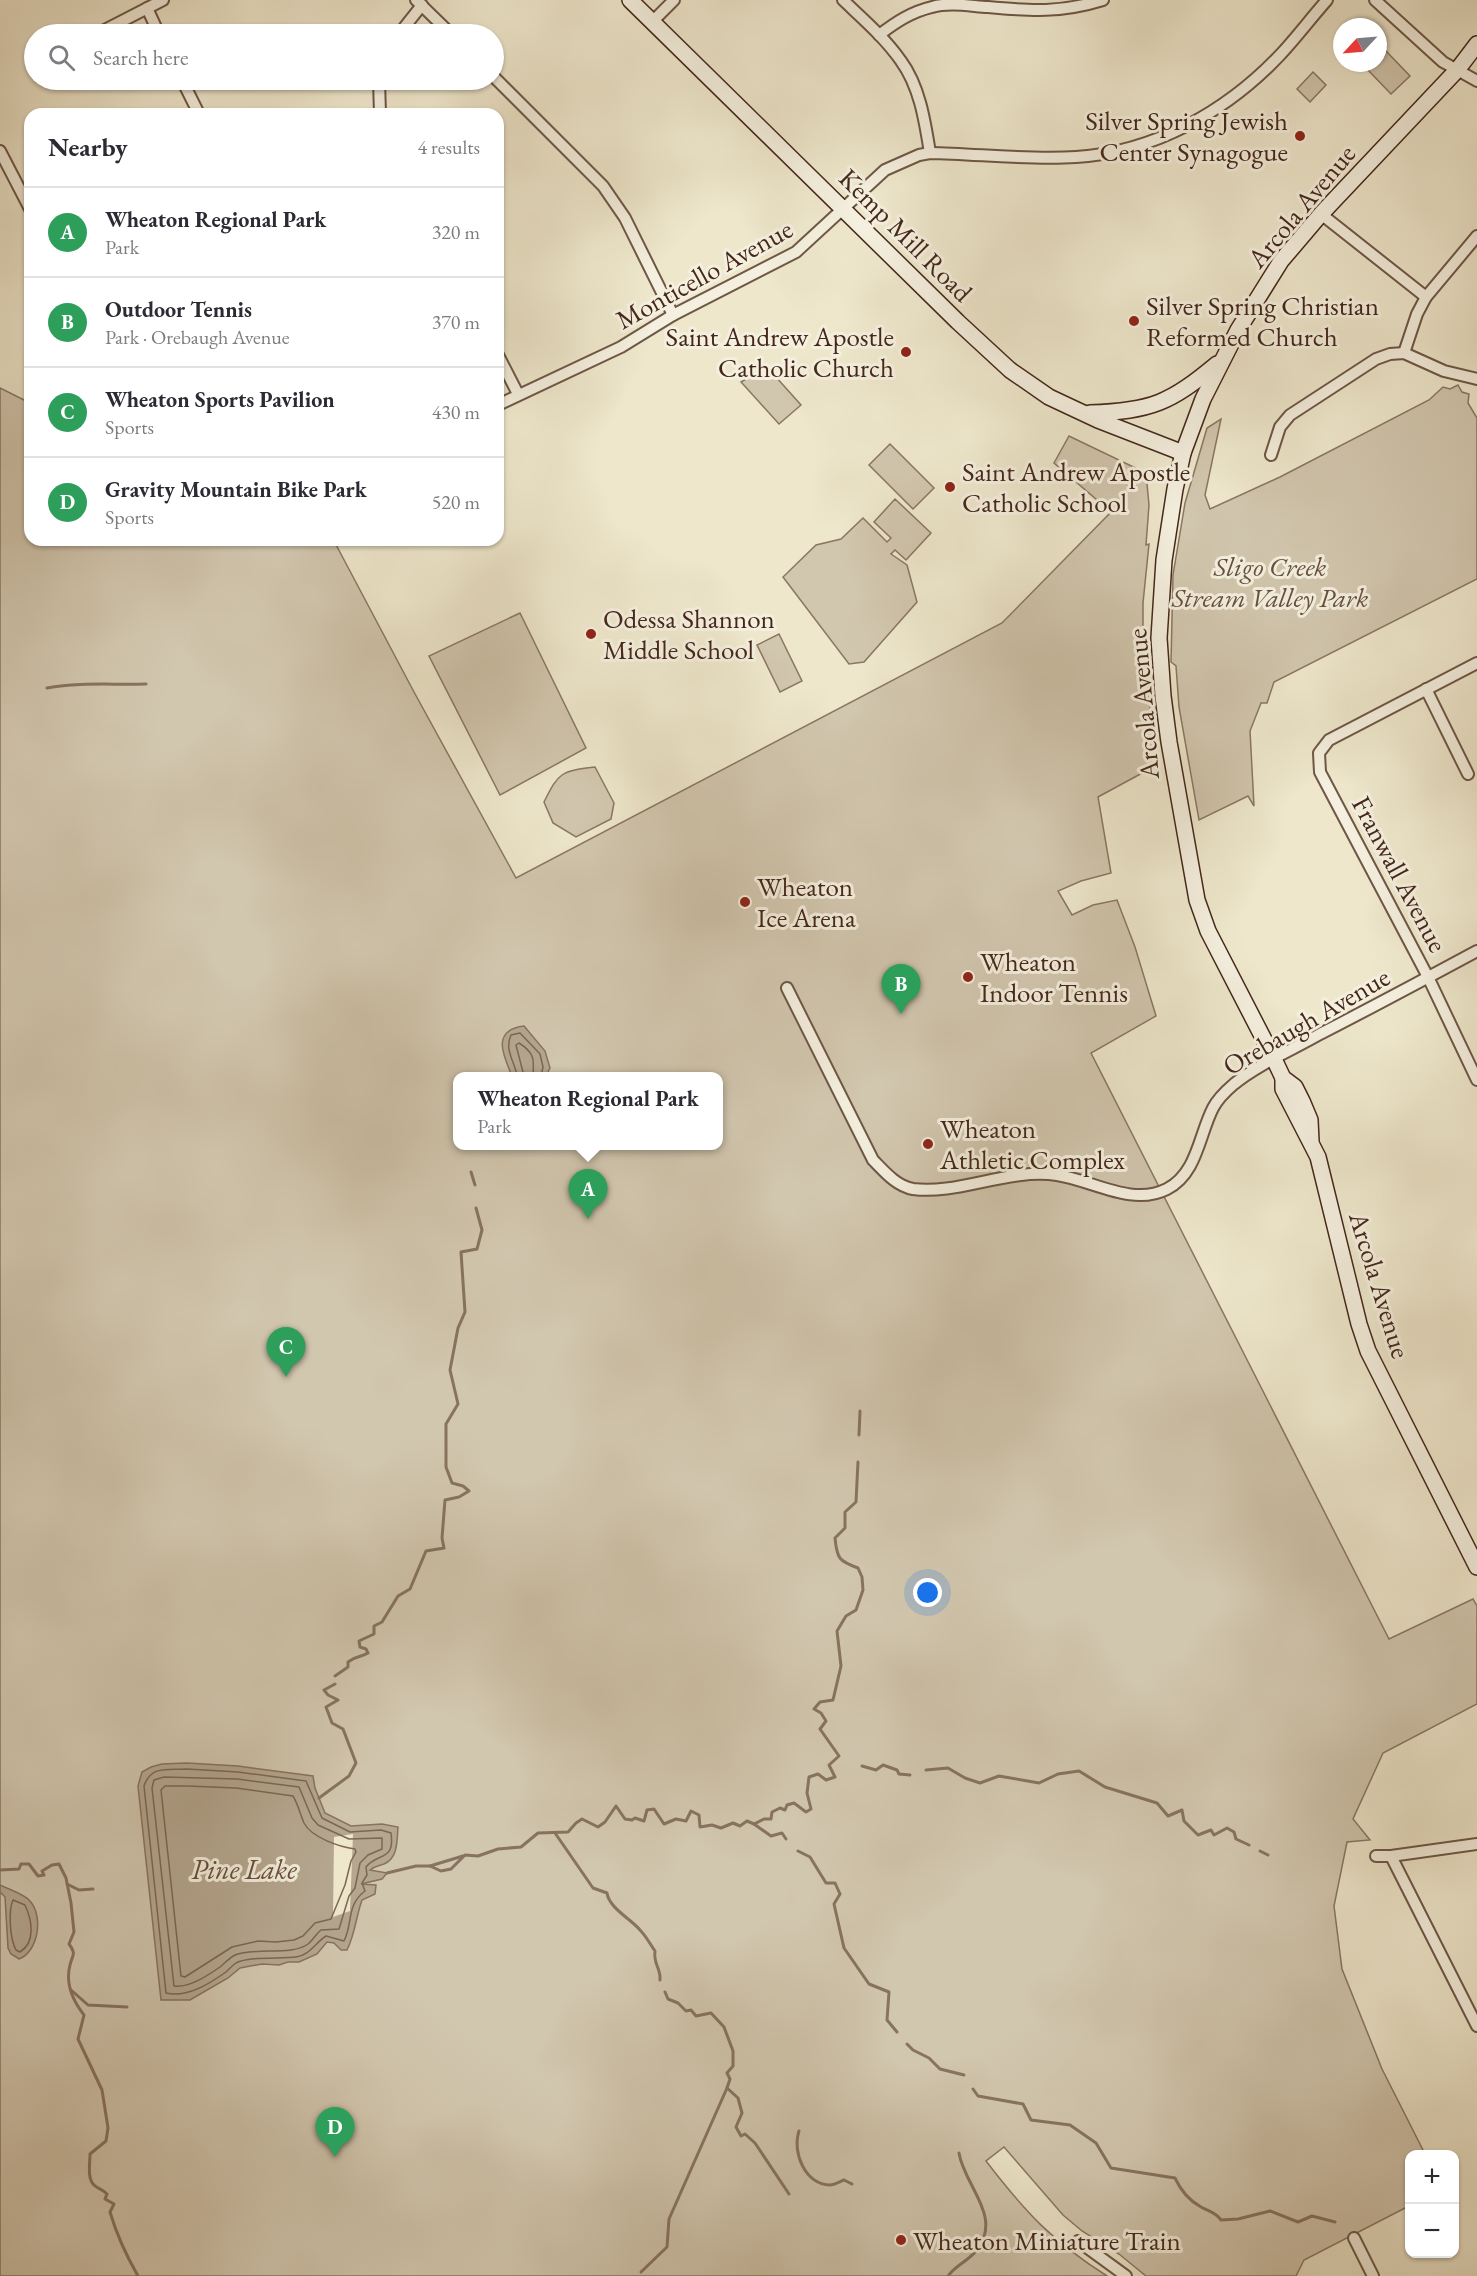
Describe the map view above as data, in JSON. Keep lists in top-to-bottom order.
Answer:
{
  "streets": {
    "street": [
      "Arcola Avenue",
      "Kemp Mill Road",
      "Monticello Avenue",
      "Franwall Avenue",
      "Orebaugh Avenue"
    ]
  },
  "crossings": [
    ["Arcola Avenue", "Kemp Mill Road"],
    ["Arcola Avenue", "Orebaugh Avenue"],
    ["Kemp Mill Road", "Monticello Avenue"],
    ["Franwall Avenue", "Orebaugh Avenue"]
  ],
  "water": ["Pine Lake"],
  "parks": ["Sligo Creek Stream Valley Park"],
  "places": [
    "Silver Spring Jewish Center Synagogue",
    "Silver Spring Christian Reformed Church",
    "Saint Andrew Apostle Catholic Church",
    "Saint Andrew Apostle Catholic School",
    "Odessa Shannon Middle School",
    "Wheaton Ice Arena",
    "Wheaton Indoor Tennis",
    "Wheaton Athletic Complex",
    "Wheaton Miniature Train"
  ],
  "north": "bottom left",
  "page": {
    "search": "Search here",
    "heading": ["Nearby", "4 results"],
    "list": [
      {
        "mark": "A",
        "name": "Wheaton Regional Park",
        "note": "Park",
        "value": "320 m"
      },
      {
        "mark": "B",
        "name": "Outdoor Tennis",
        "note": "Park · Orebaugh Avenue",
        "value": "370 m"
      },
      {
        "mark": "C",
        "name": "Wheaton Sports Pavilion",
        "note": "Sports",
        "value": "430 m"
      },
      {
        "mark": "D",
        "name": "Gravity Mountain Bike Park",
        "note": "Sports",
        "value": "520 m"
      }
    ],
    "pins": [
      "B",
      "A",
      "C",
      "D"
    ],
    "popup": ["Wheaton Regional Park", "Park"],
    "map_buttons": ["+", "−"]
  }
}
